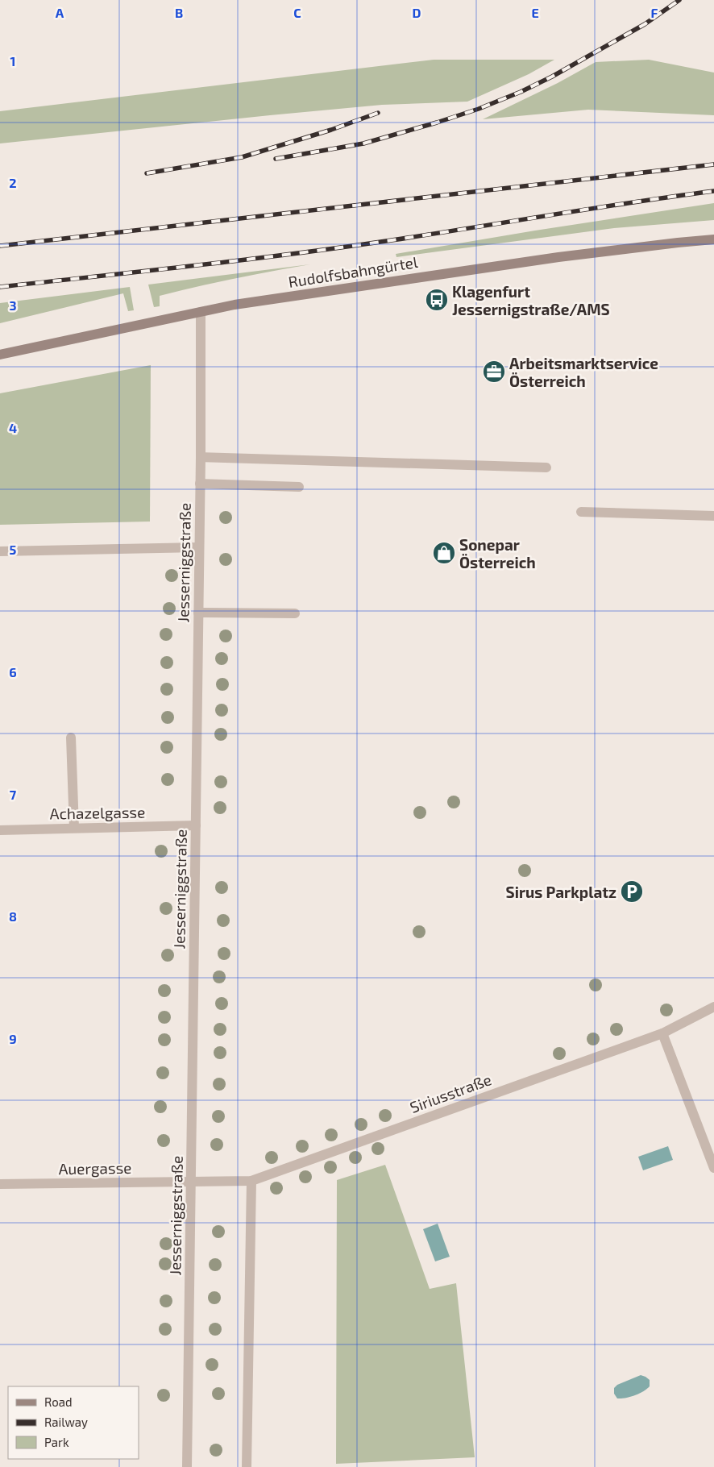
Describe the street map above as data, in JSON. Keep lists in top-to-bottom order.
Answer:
{
  "streets": {
    "street": [
      "Rudolfsbahngürtel",
      "Jesserniggstraße",
      "Achazelgasse",
      "Siriusstraße",
      "Auergasse"
    ]
  },
  "crossings": [
    ["Rudolfsbahngürtel", "Jesserniggstraße"],
    ["Jesserniggstraße", "Achazelgasse"],
    ["Jesserniggstraße", "Siriusstraße"],
    ["Jesserniggstraße", "Auergasse"],
    ["Siriusstraße", "Auergasse"]
  ],
  "places": {
    "bus stop": ["Klagenfurt Jessernigstraße/AMS"],
    "office": ["Arbeitsmarktservice Österreich"],
    "shop": ["Sonepar Österreich"],
    "parking": ["Sirus Parkplatz"]
  },
  "legend": ["Road", "Railway", "Park"],
  "grid": {
    "columns": [
      "A",
      "B",
      "C",
      "D",
      "E",
      "F"
    ],
    "rows": [
      "1",
      "2",
      "3",
      "4",
      "5",
      "6",
      "7",
      "8",
      "9"
    ]
  }
}
